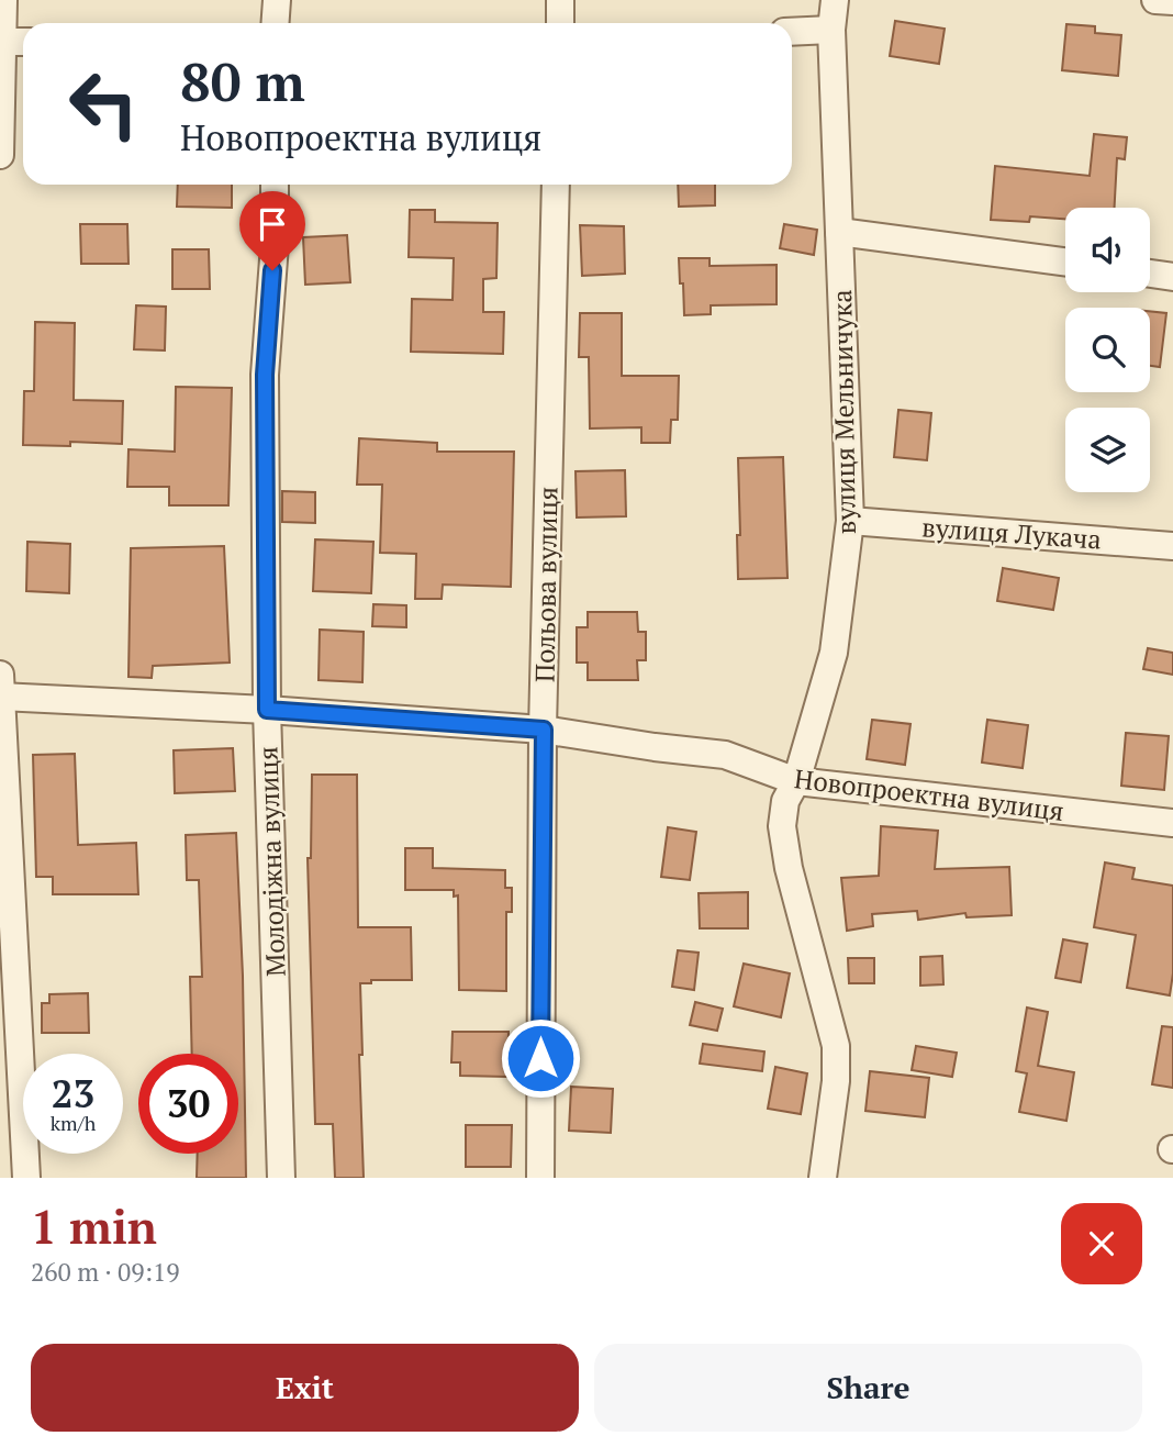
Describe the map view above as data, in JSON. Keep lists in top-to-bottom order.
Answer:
{
  "streets": {
    "street": [
      "вулиця Мельничука",
      "вулиця Лукача",
      "Польова вулиця",
      "Новопроектна вулиця",
      "Молодіжна вулиця"
    ]
  },
  "crossings": [
    ["вулиця Мельничука", "вулиця Лукача"],
    ["вулиця Мельничука", "Новопроектна вулиця"],
    ["Польова вулиця", "Новопроектна вулиця"],
    ["Новопроектна вулиця", "Молодіжна вулиця"]
  ],
  "page": {
    "turn": ["80 m", "Новопроектна вулиця"],
    "speed": "23 km/h",
    "limit": "30",
    "heading": ["1 min", "260 m · 09:19"],
    "buttons": ["Exit", "Share"]
  }
}
